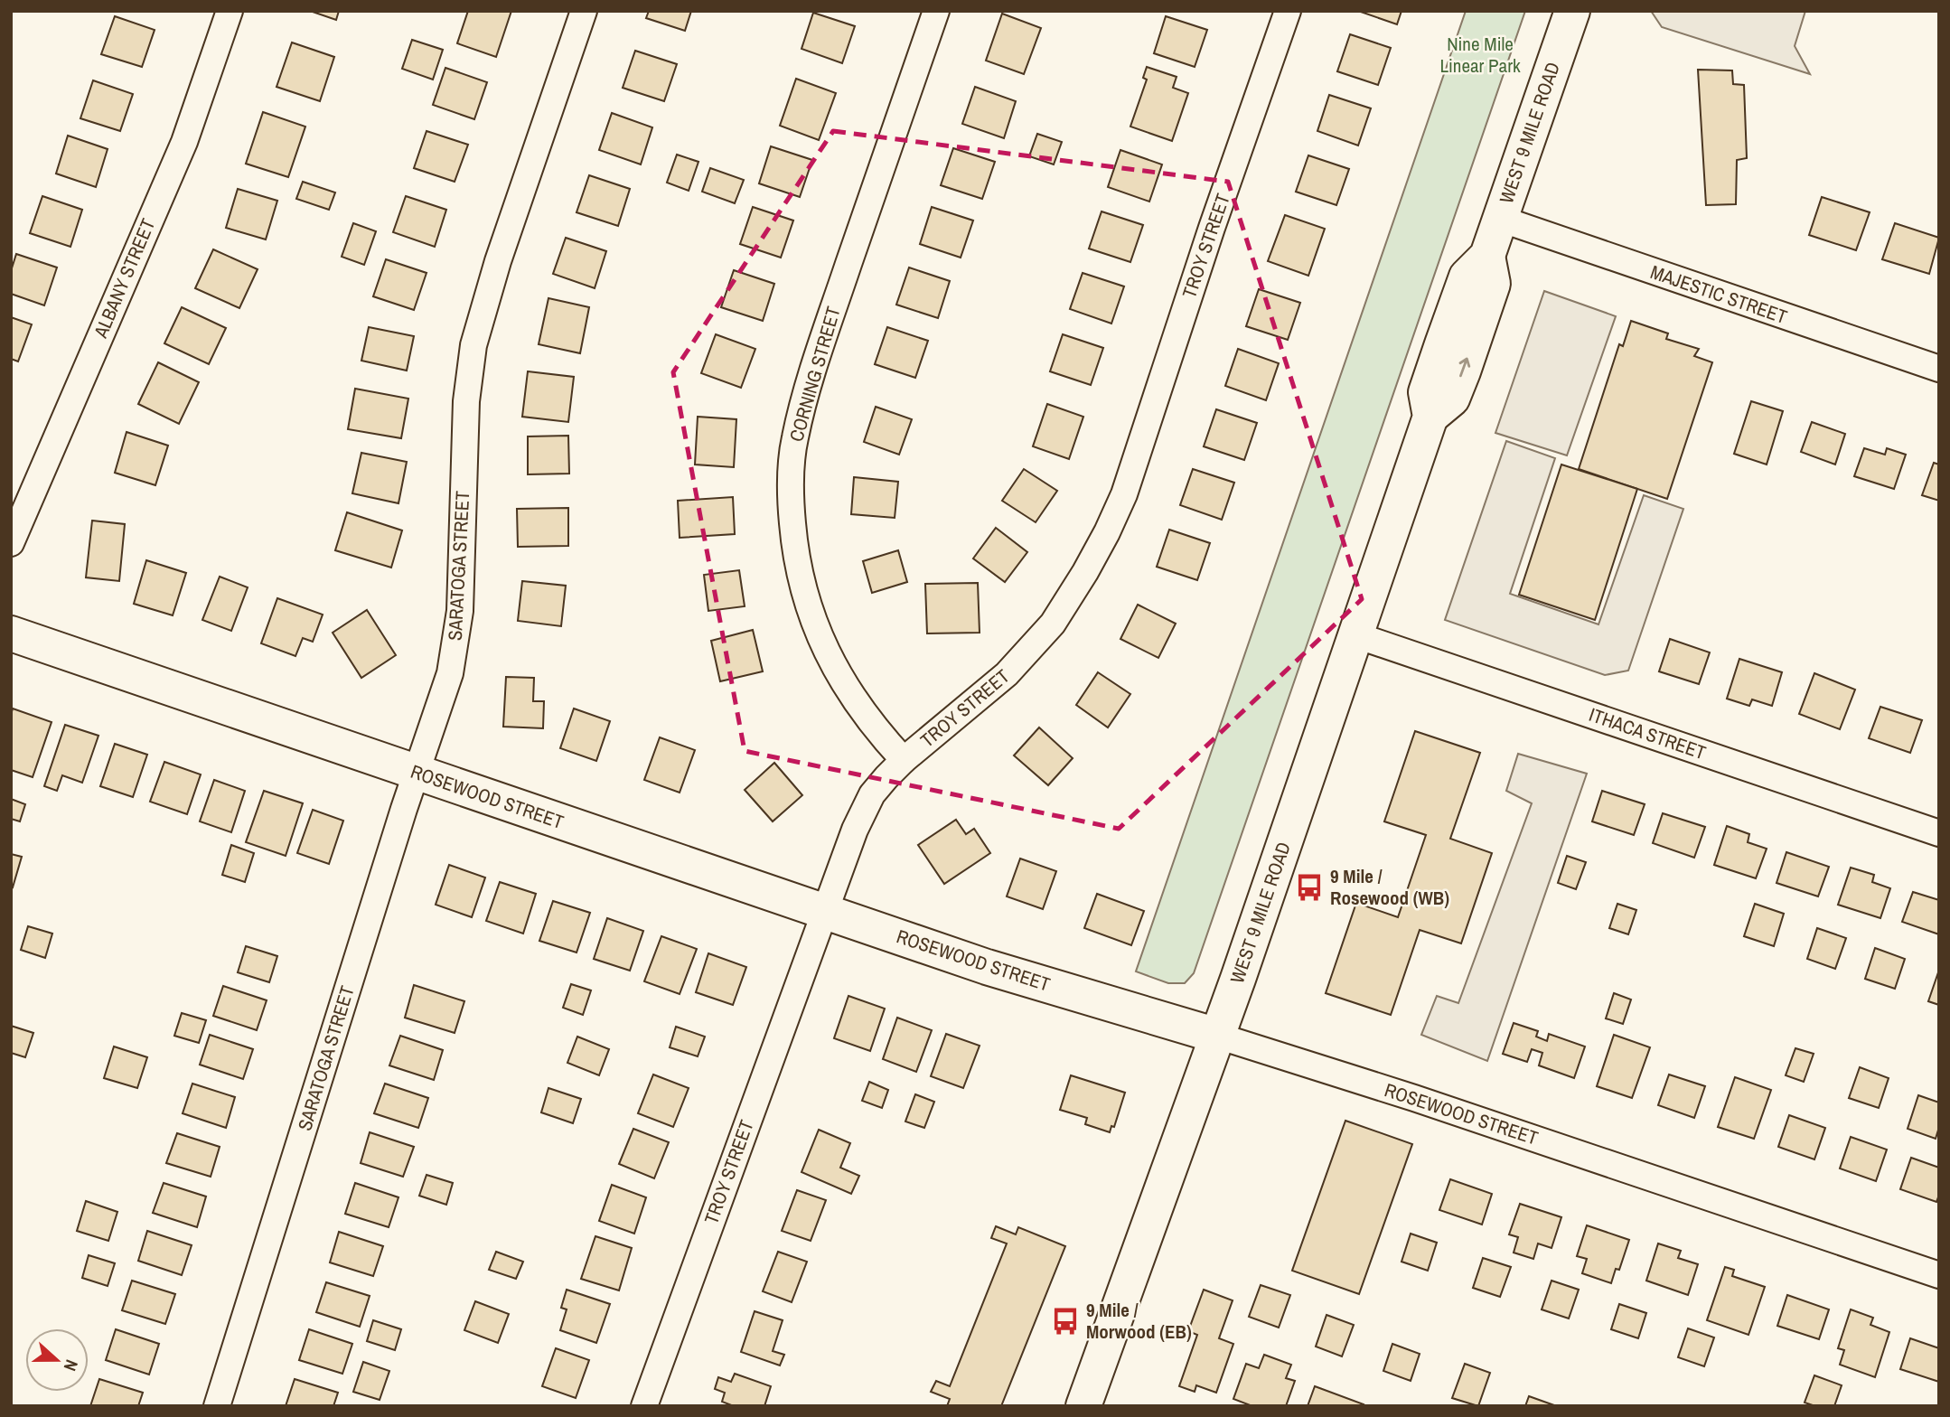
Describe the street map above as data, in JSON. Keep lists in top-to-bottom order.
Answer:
{
  "streets": {
    "main road": ["WEST 9 MILE ROAD", "ROSEWOOD STREET"],
    "street": [
      "TROY STREET",
      "ALBANY STREET",
      "MAJESTIC STREET",
      "CORNING STREET",
      "SARATOGA STREET",
      "ITHACA STREET"
    ]
  },
  "crossings": [
    ["WEST 9 MILE ROAD", "MAJESTIC STREET"],
    ["WEST 9 MILE ROAD", "ITHACA STREET"],
    ["WEST 9 MILE ROAD", "ROSEWOOD STREET"],
    ["TROY STREET", "CORNING STREET"],
    ["TROY STREET", "ROSEWOOD STREET"],
    ["SARATOGA STREET", "ROSEWOOD STREET"]
  ],
  "parks": ["Nine Mile Linear Park"],
  "places": {
    "bus stop": ["9 Mile / Rosewood (WB)", "9 Mile / Morwood (EB)"]
  },
  "north": "right"
}
